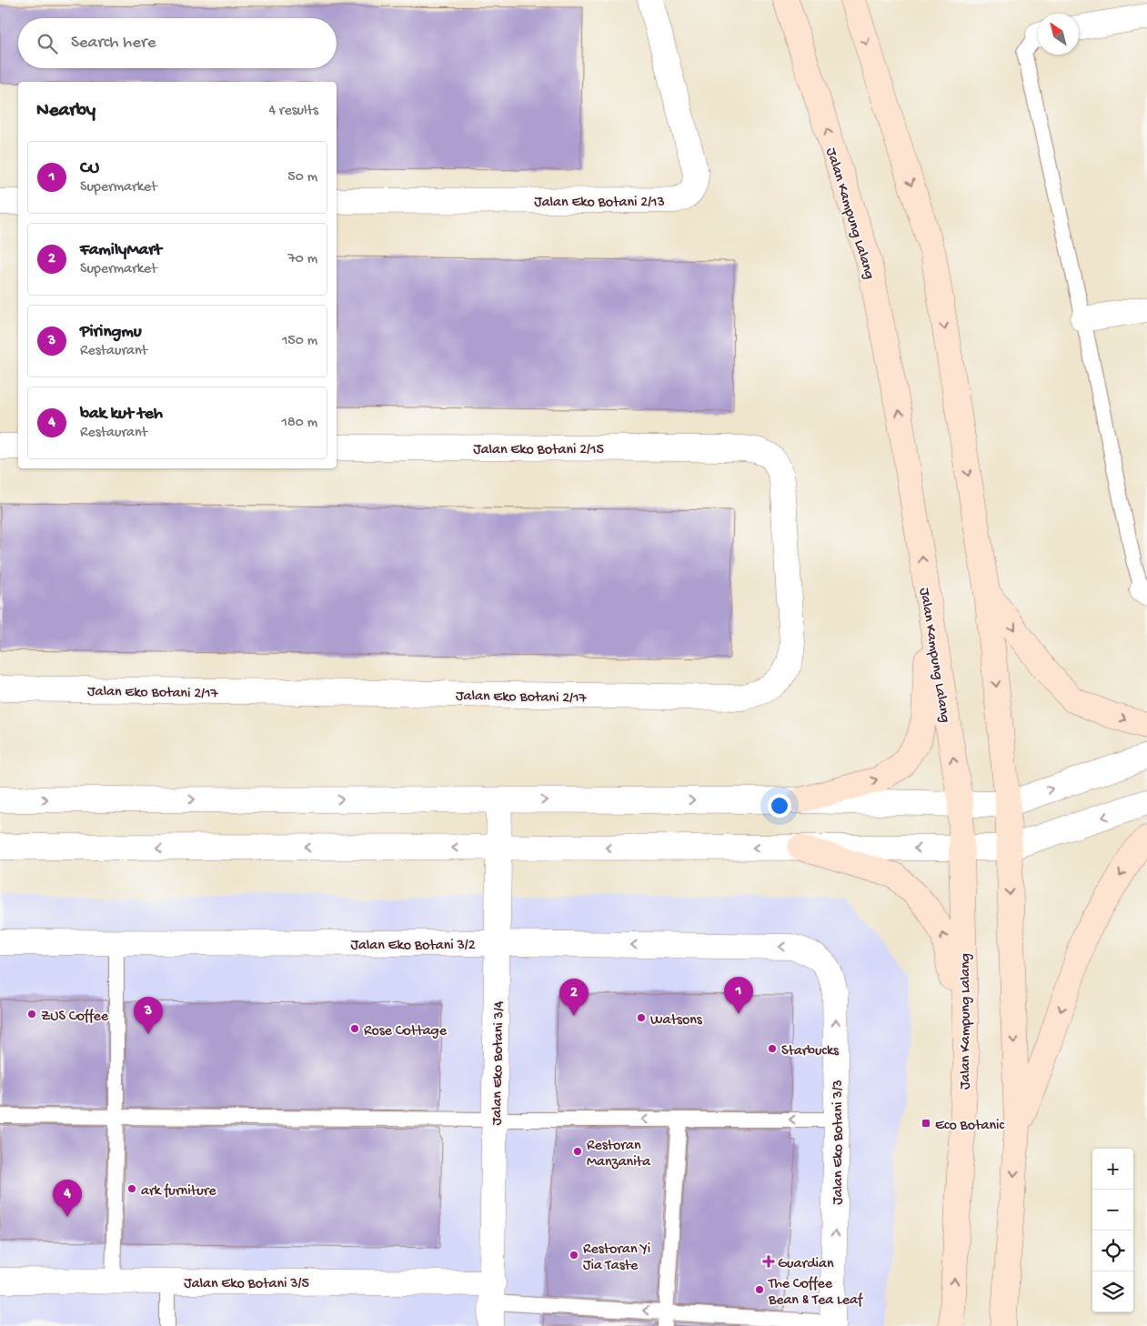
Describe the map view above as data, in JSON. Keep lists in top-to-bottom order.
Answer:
{
  "streets": {
    "main road": ["Jalan Kampung Lalang"],
    "street": [
      "Jalan Eko Botani 2/13",
      "Jalan Eko Botani 2/15",
      "Jalan Eko Botani 2/17",
      "Jalan Eko Botani 3/2",
      "Jalan Eko Botani 3/4",
      "Jalan Eko Botani 3/3",
      "Jalan Eko Botani 3/5"
    ]
  },
  "crossings": [
    ["Jalan Eko Botani 2/15", "Jalan Eko Botani 2/17"],
    ["Jalan Eko Botani 3/2", "Jalan Eko Botani 3/4"],
    ["Jalan Eko Botani 3/2", "Jalan Eko Botani 3/3"],
    ["Jalan Eko Botani 3/4", "Jalan Eko Botani 3/5"]
  ],
  "one_way": ["Jalan Eko Botani 3/3"],
  "places": {
    "other": [
      "ZUS Coffee",
      "Watsons",
      "Rose Cottage",
      "Starbucks",
      "Restoran Manzanita",
      "ark furniture",
      "Restoran Yi Jia Taste",
      "The Coffee Bean & Tea Leaf"
    ],
    "transit": ["Eco Botanic"],
    "health": ["Guardian"]
  },
  "north": "top left",
  "page": {
    "search": "Search here",
    "heading": ["Nearby", "4 results"],
    "list": [
      {
        "mark": "1",
        "name": "CU",
        "note": "Supermarket",
        "value": "50 m"
      },
      {
        "mark": "2",
        "name": "FamilyMart",
        "note": "Supermarket",
        "value": "70 m"
      },
      {
        "mark": "3",
        "name": "Piringmu",
        "note": "Restaurant",
        "value": "150 m"
      },
      {
        "mark": "4",
        "name": "bak kut teh",
        "note": "Restaurant",
        "value": "180 m"
      }
    ],
    "pins": [
      "1",
      "2",
      "3",
      "4"
    ],
    "map_buttons": ["+", "−"]
  }
}
